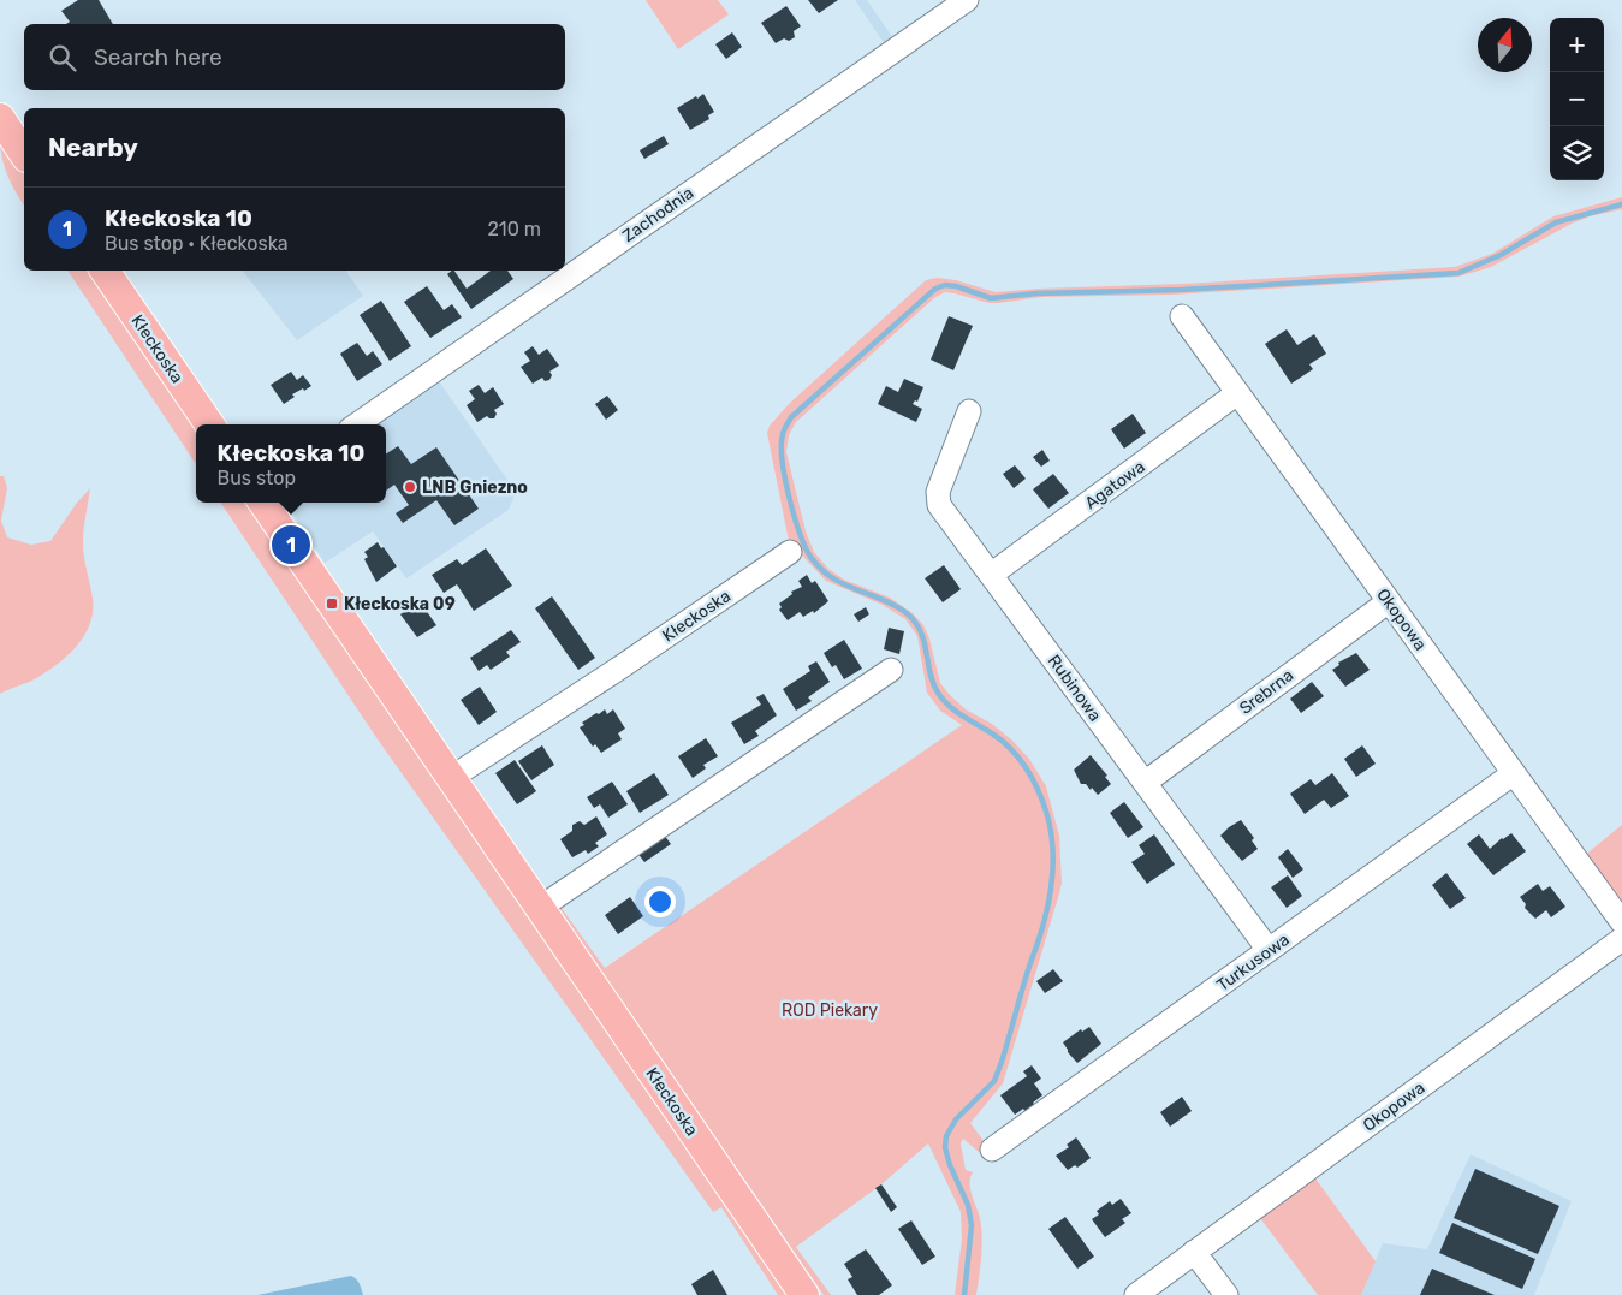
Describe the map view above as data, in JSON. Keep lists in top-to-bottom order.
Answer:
{
  "streets": {
    "main road": ["Kłeckoska"],
    "street": [
      "Zachodnia",
      "Agatowa",
      "Okopowa",
      "Rubinowa",
      "Srebrna",
      "Turkusowa"
    ]
  },
  "crossings": [
    ["Agatowa", "Okopowa"],
    ["Agatowa", "Rubinowa"],
    ["Okopowa", "Srebrna"],
    ["Okopowa", "Turkusowa"],
    ["Rubinowa", "Srebrna"],
    ["Rubinowa", "Turkusowa"]
  ],
  "parks": ["ROD Piekary"],
  "places": {
    "other": ["LNB Gniezno"],
    "transit": ["Kłeckoska 09"]
  },
  "north": "top",
  "page": {
    "map_buttons": ["+", "−"],
    "search": "Search here",
    "heading": "Nearby",
    "list": [
      {
        "mark": "1",
        "name": "Kłeckoska 10",
        "note": "Bus stop · Kłeckoska",
        "value": "210 m"
      }
    ],
    "popup": ["Kłeckoska 10", "Bus stop"],
    "pins": "1"
  }
}
